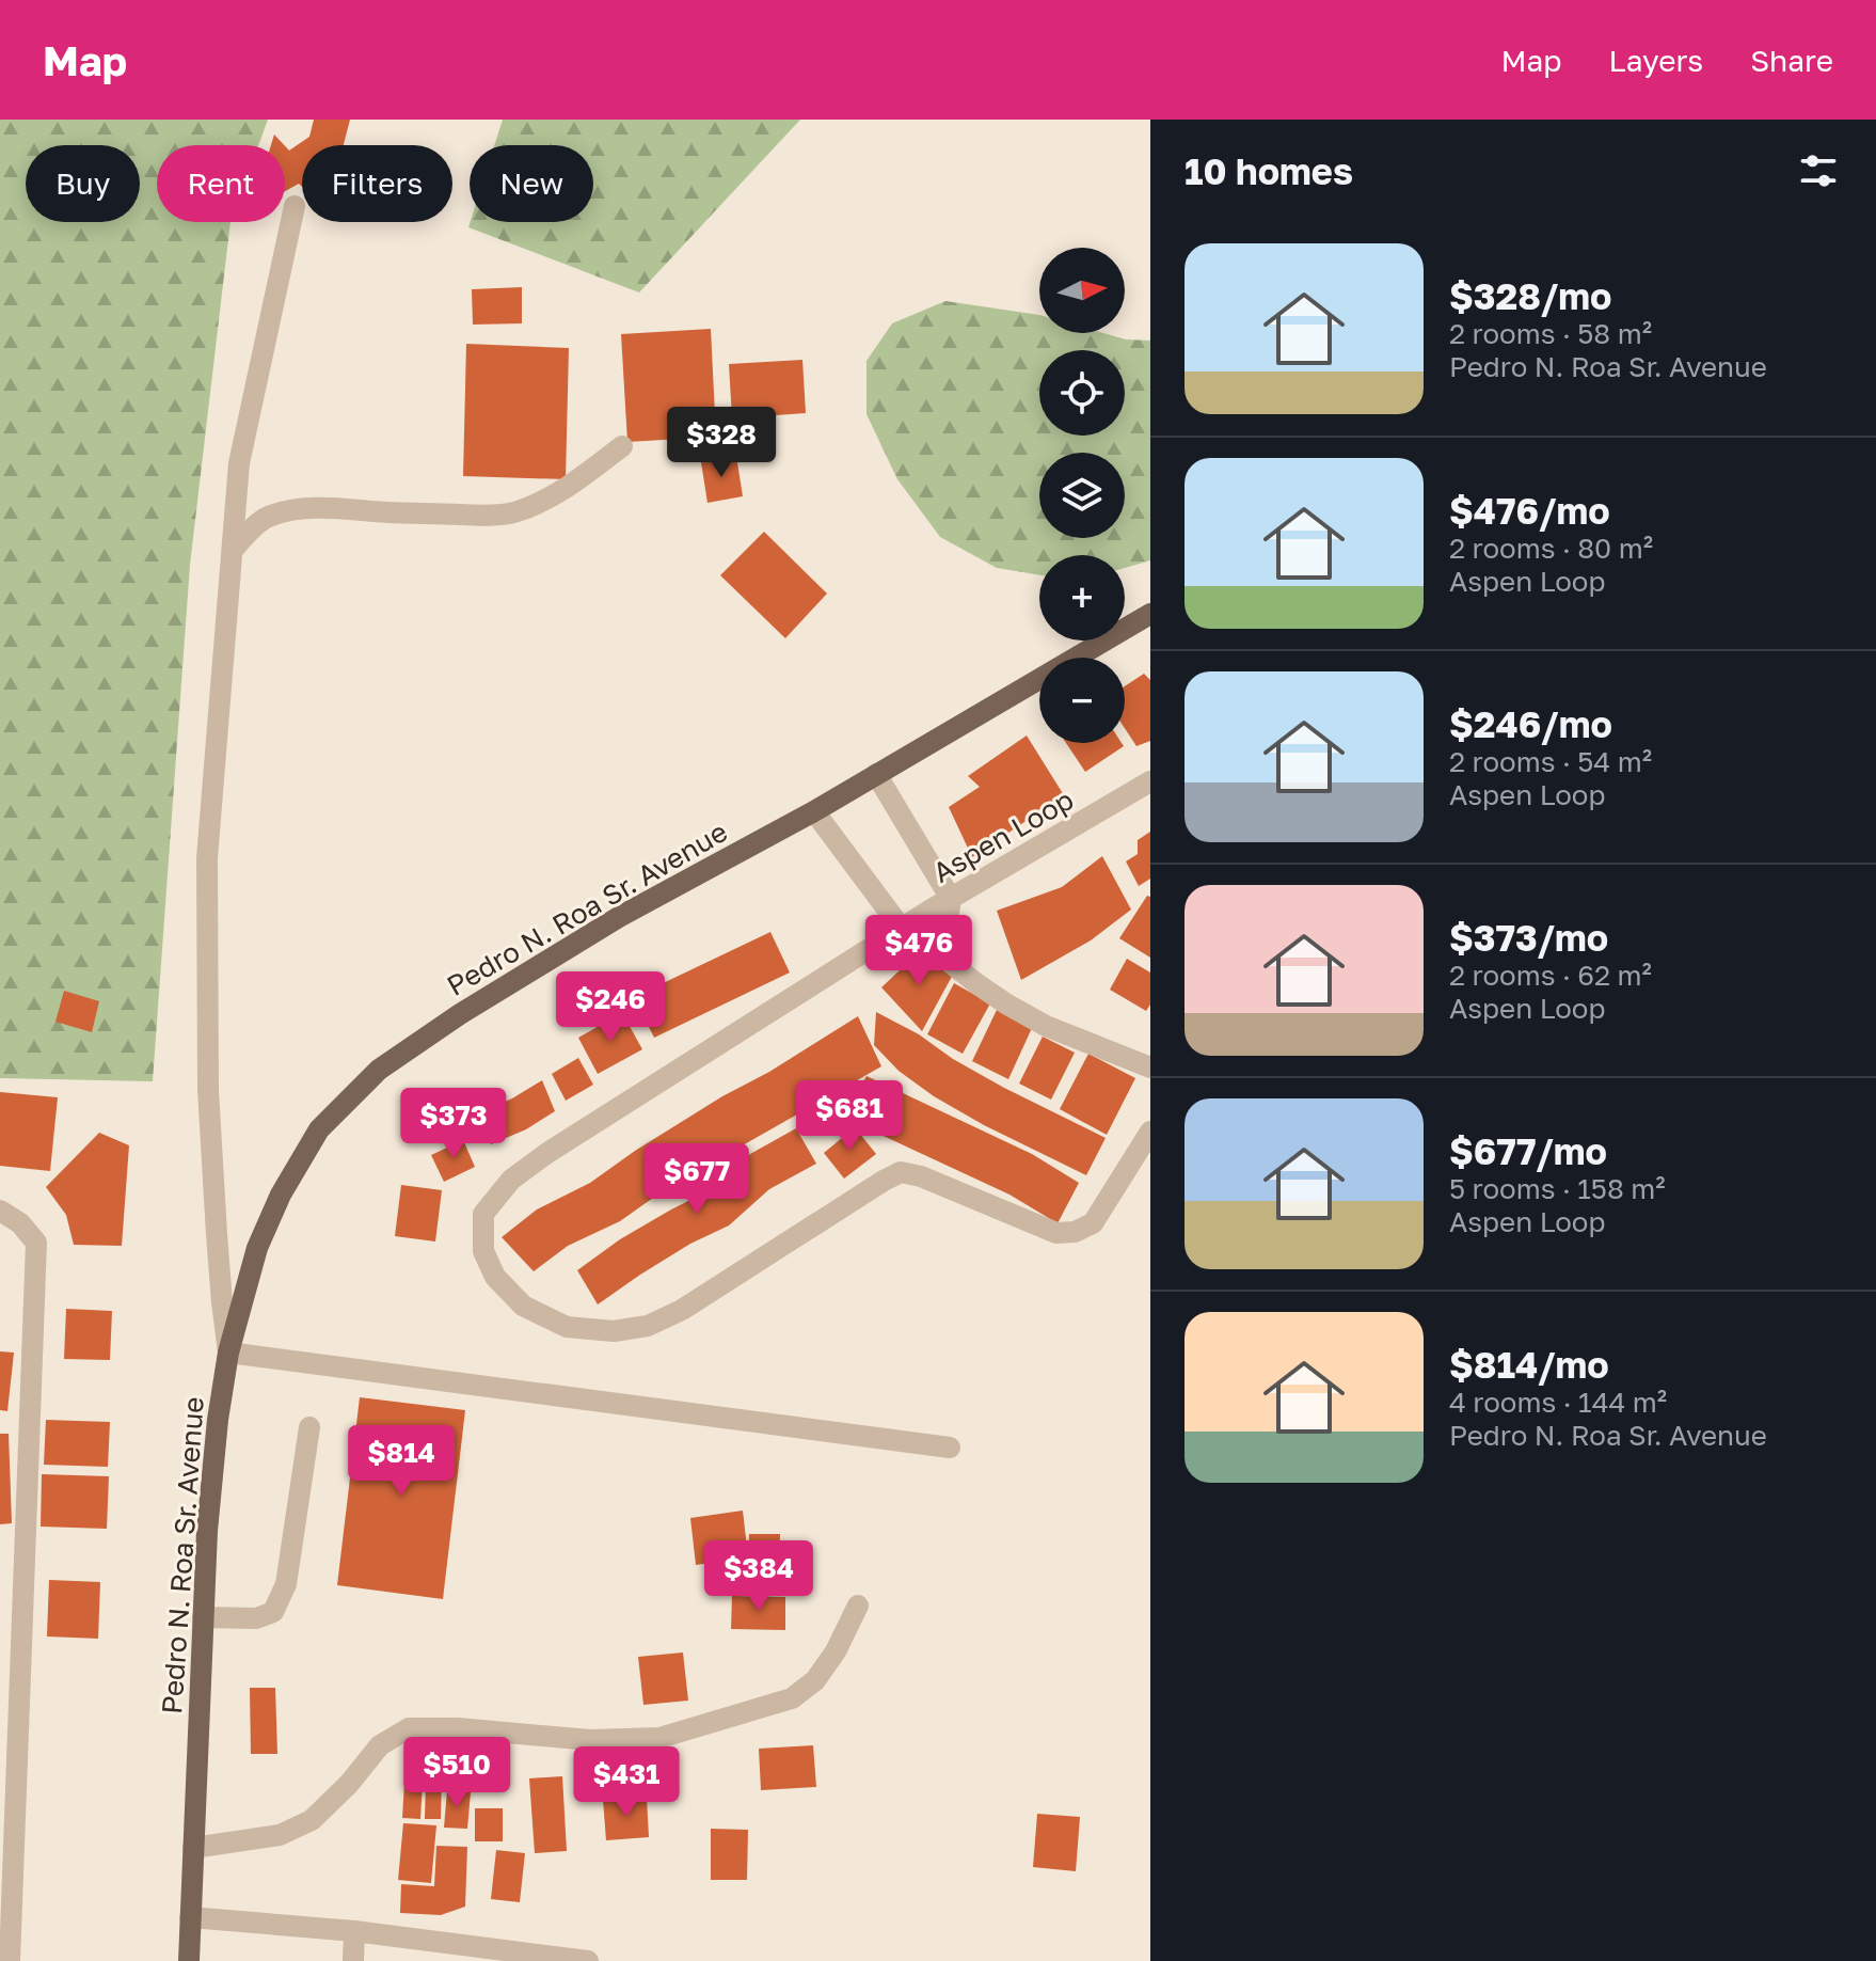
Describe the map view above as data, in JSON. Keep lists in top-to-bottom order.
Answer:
{
  "streets": {
    "main road": ["Pedro N. Roa Sr. Avenue"],
    "street": ["Aspen Loop"]
  },
  "north": "right",
  "page": {
    "header": "Map",
    "nav": ["Map", "Layers", "Share"],
    "heading": "10 homes",
    "chip": [
      "Buy",
      "Rent",
      "Filters",
      "New"
    ],
    "list": [
      {
        "name": "$328/mo",
        "note": "2 rooms · 58 m² · Pedro N. Roa Sr. Avenue"
      },
      {
        "name": "$476/mo",
        "note": "2 rooms · 80 m² · Aspen Loop"
      },
      {
        "name": "$246/mo",
        "note": "2 rooms · 54 m² · Aspen Loop"
      },
      {
        "name": "$373/mo",
        "note": "2 rooms · 62 m² · Aspen Loop"
      },
      {
        "name": "$677/mo",
        "note": "5 rooms · 158 m² · Aspen Loop"
      },
      {
        "name": "$814/mo",
        "note": "4 rooms · 144 m² · Pedro N. Roa Sr. Avenue"
      }
    ],
    "map_buttons": ["+", "−"],
    "price": [
      "$328",
      "$476",
      "$246",
      "$681",
      "$373",
      "$677",
      "$814",
      "$384",
      "$510",
      "$431"
    ]
  }
}
